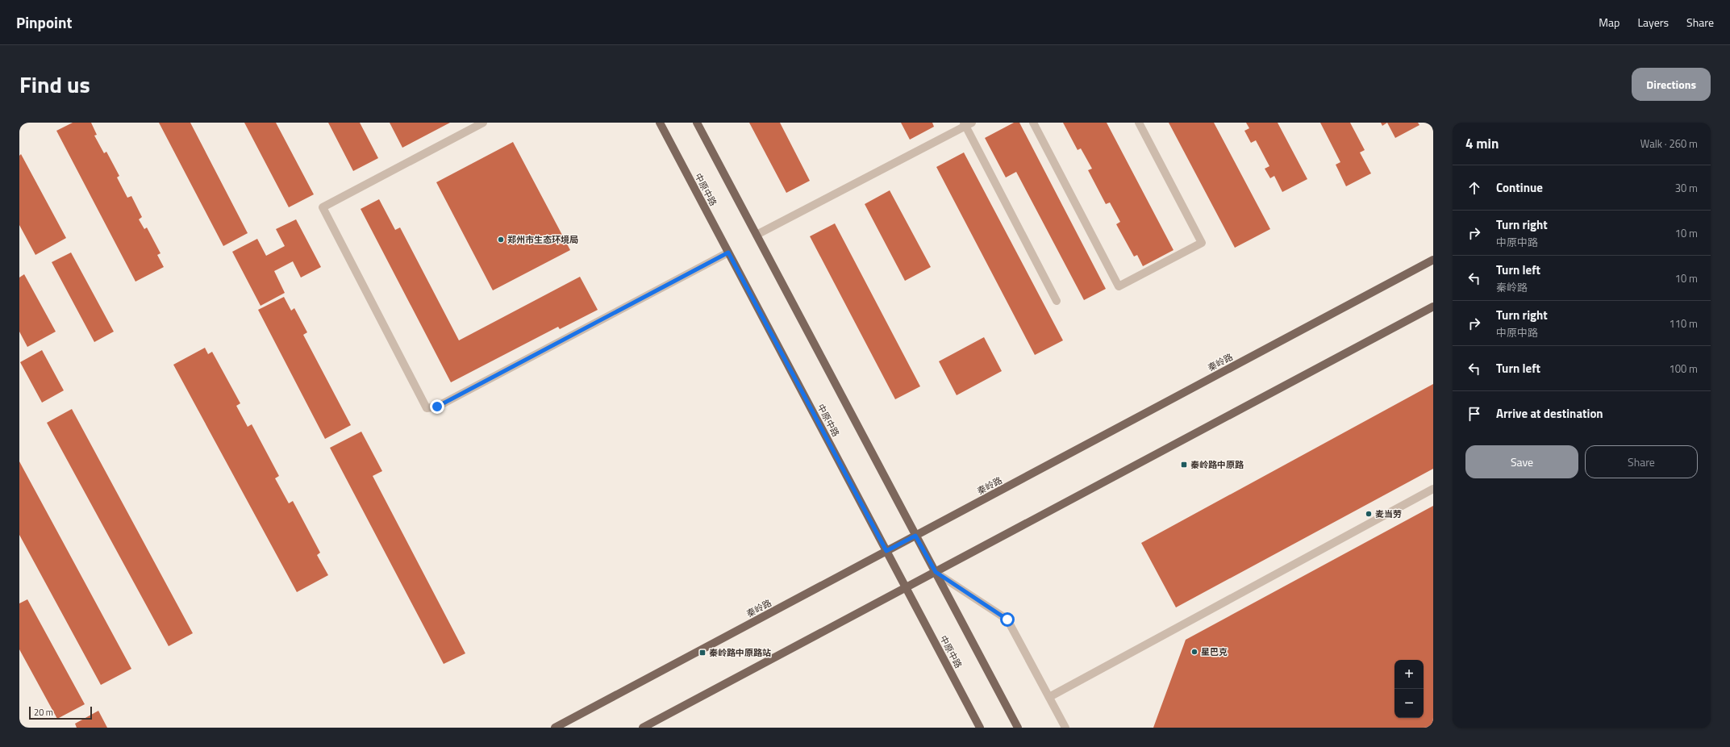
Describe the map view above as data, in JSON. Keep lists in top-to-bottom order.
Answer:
{
  "streets": {
    "main road": ["中原中路", "秦岭路"]
  },
  "crossings": [
    ["中原中路", "秦岭路"]
  ],
  "places": {
    "other": ["郑州市生态环境局", "麦当劳", "星巴克"],
    "transit": ["秦岭路中原路", "秦岭路中原路站"]
  },
  "scale_bar": "20 m",
  "page": {
    "header": "Pinpoint",
    "nav": ["Map", "Layers", "Share"],
    "title": "Find us",
    "buttons": [
      "Directions",
      ["Save", "Share"]
    ],
    "heading": ["4 min", "Walk · 260 m"],
    "list": [
      ["Continue", "30 m"],
      ["Turn right", "中原中路", "10 m"],
      ["Turn left", "秦岭路", "10 m"],
      ["Turn right", "中原中路", "110 m"],
      ["Turn left", "100 m"],
      "Arrive at destination"
    ],
    "map_buttons": ["+", "−"],
    "scale": "20 m"
  }
}
